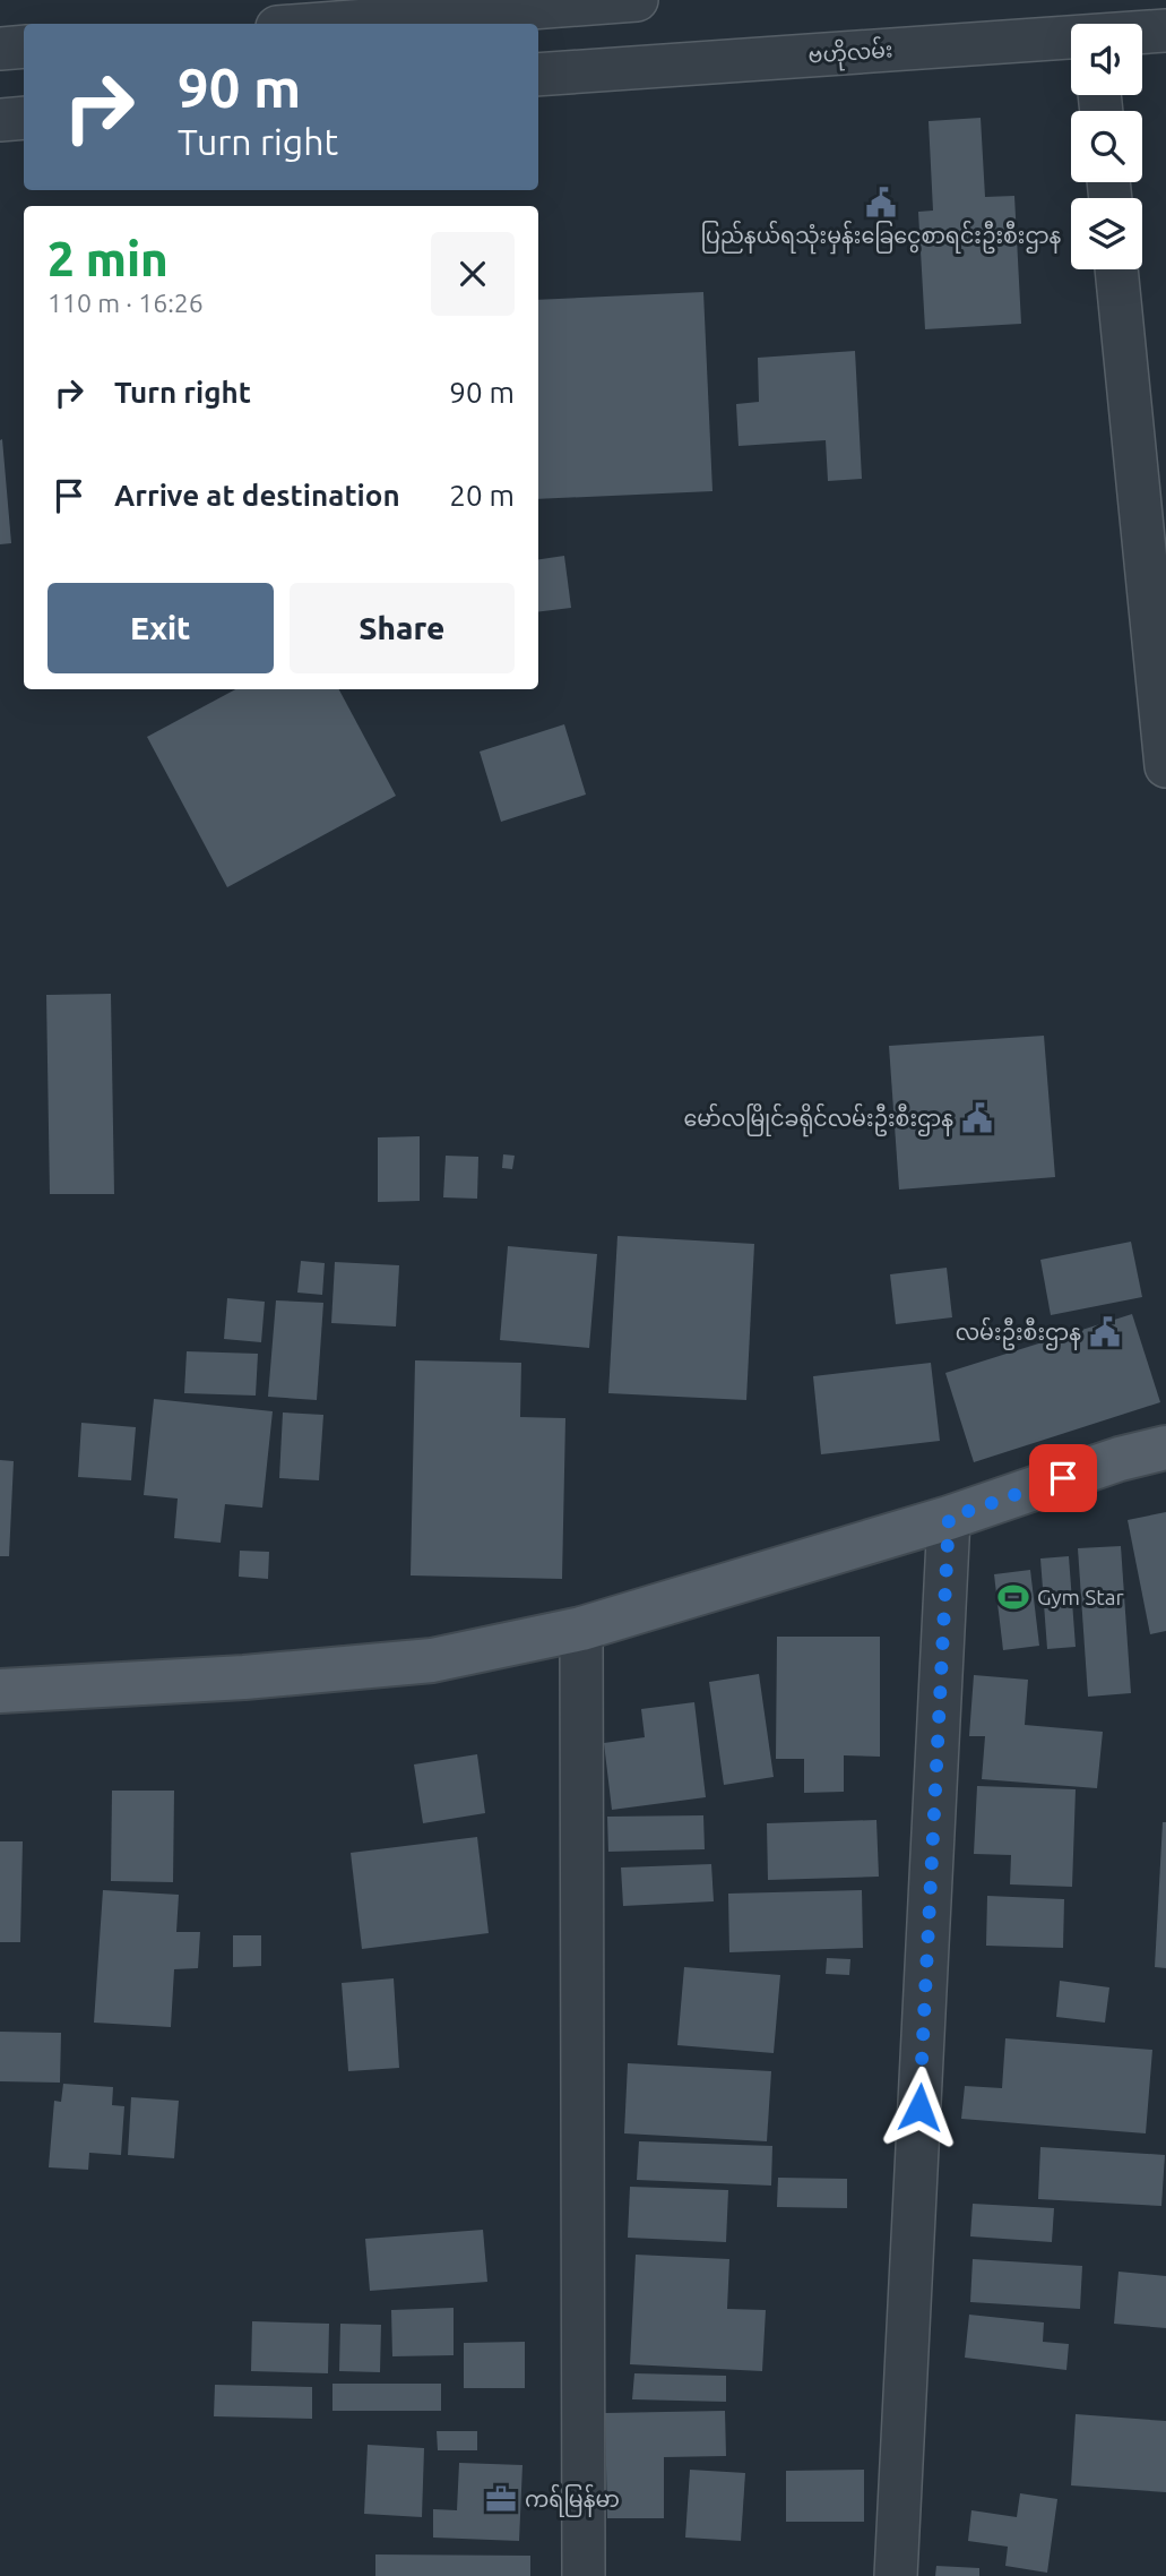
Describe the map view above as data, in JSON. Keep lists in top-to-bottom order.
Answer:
{
  "streets": {
    "street": ["ဗဟိုလမ်း"]
  },
  "places": {
    "public building": ["ပြည်နယ်ရသုံးမှန်းခြေငွေစာရင်းဦးစီးဌာန", "မော်လမြိုင်ခရိုင်လမ်းဦးစီးဌာန", "လမ်းဦးစီးဌာန"],
    "sports": ["Gym Star"],
    "office": ["ကရ်မြန်မာ"]
  },
  "page": {
    "turn": ["90 m", "Turn right"],
    "heading": ["2 min", "110 m · 16:26"],
    "list": [
      {
        "name": "Turn right",
        "value": "90 m"
      },
      {
        "name": "Arrive at destination",
        "value": "20 m"
      }
    ],
    "buttons": ["Exit", "Share"]
  }
}
